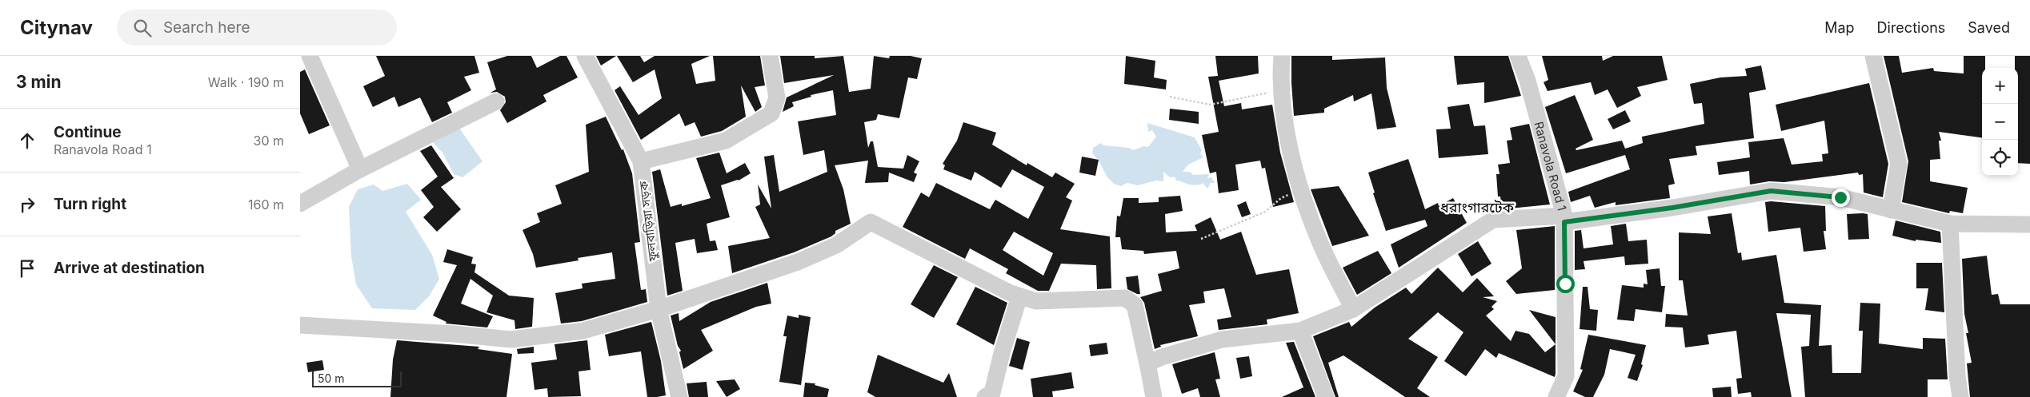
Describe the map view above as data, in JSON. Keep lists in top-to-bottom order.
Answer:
{
  "streets": {
    "street": ["Ranavola Road 1", "ফুলবাড়িয়া সড়ক"]
  },
  "districts": ["ধরাংগারটেক"],
  "scale_bar": "50 m",
  "page": {
    "header": "Citynav",
    "search": "Search here",
    "nav": ["Map", "Directions", "Saved"],
    "heading": ["3 min", "Walk · 190 m"],
    "map_buttons": ["+", "−"],
    "list": [
      ["Continue", "Ranavola Road 1", "30 m"],
      ["Turn right", "160 m"],
      "Arrive at destination"
    ],
    "scale": "50 m"
  }
}
